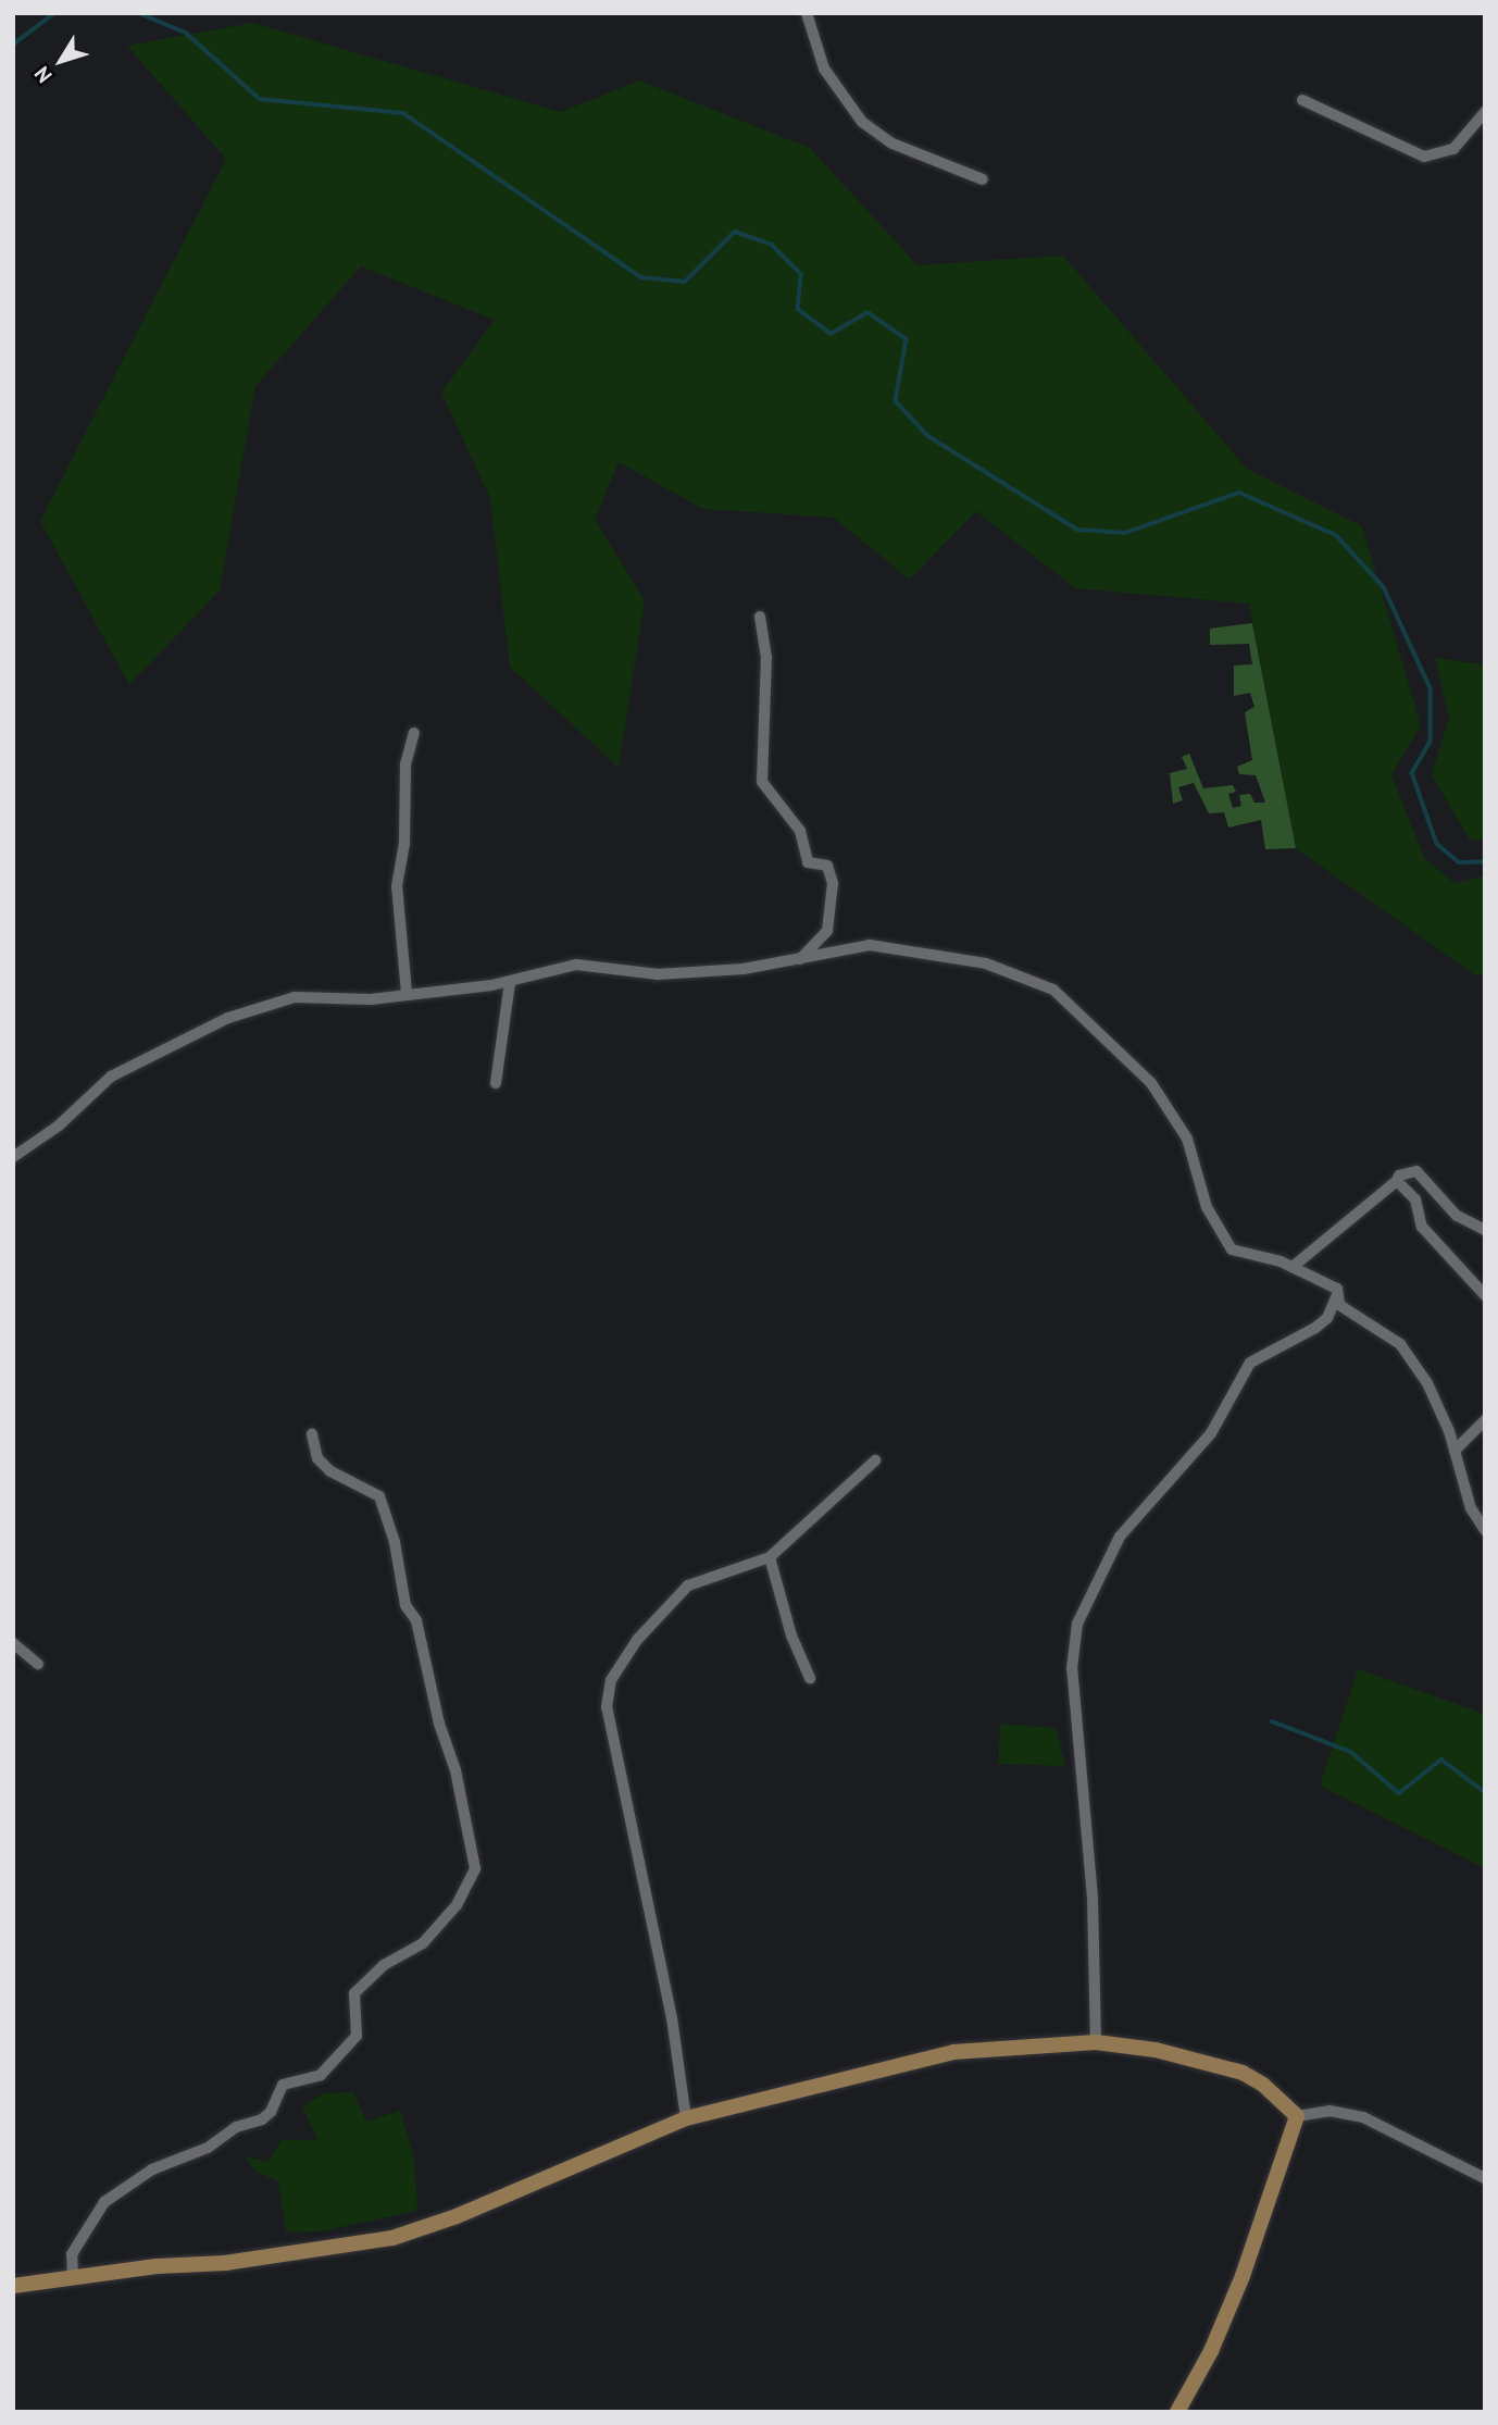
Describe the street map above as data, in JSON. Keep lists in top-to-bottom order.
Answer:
{
  "north": "bottom left"
}
